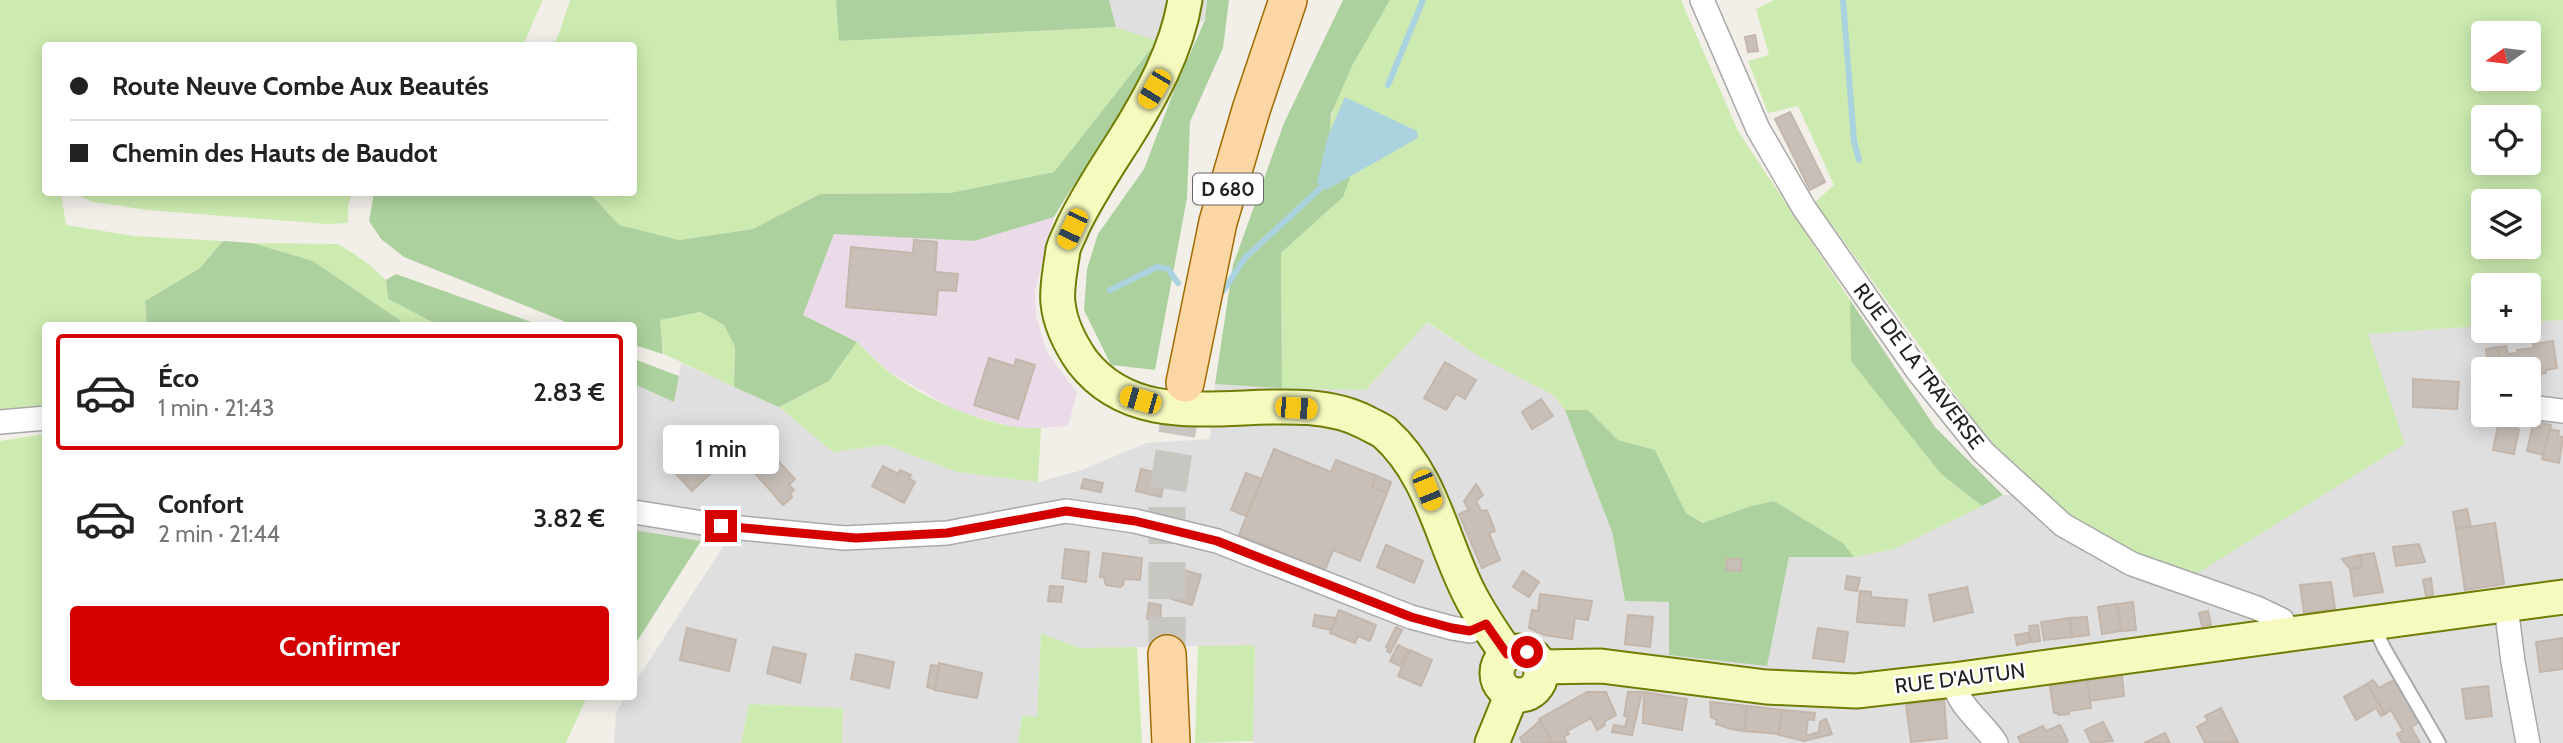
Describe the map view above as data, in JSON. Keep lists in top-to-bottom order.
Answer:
{
  "streets": {
    "main road": ["D 680", "RUE D'AUTUN"],
    "street": ["RUE DE LA TRAVERSE"]
  },
  "crossings": [
    ["RUE DE LA TRAVERSE", "RUE D'AUTUN"]
  ],
  "north": "left",
  "page": {
    "map_buttons": ["+", "−"],
    "banner": ["Route Neuve Combe Aux Beautés", "Chemin des Hauts de Baudot"],
    "list": [
      {
        "name": "Éco",
        "note": "1 min · 21:43",
        "value": "2.83 €"
      },
      {
        "name": "Confort",
        "note": "2 min · 21:44",
        "value": "3.82 €"
      }
    ],
    "bubble": "1 min",
    "buttons": "Confirmer"
  }
}
